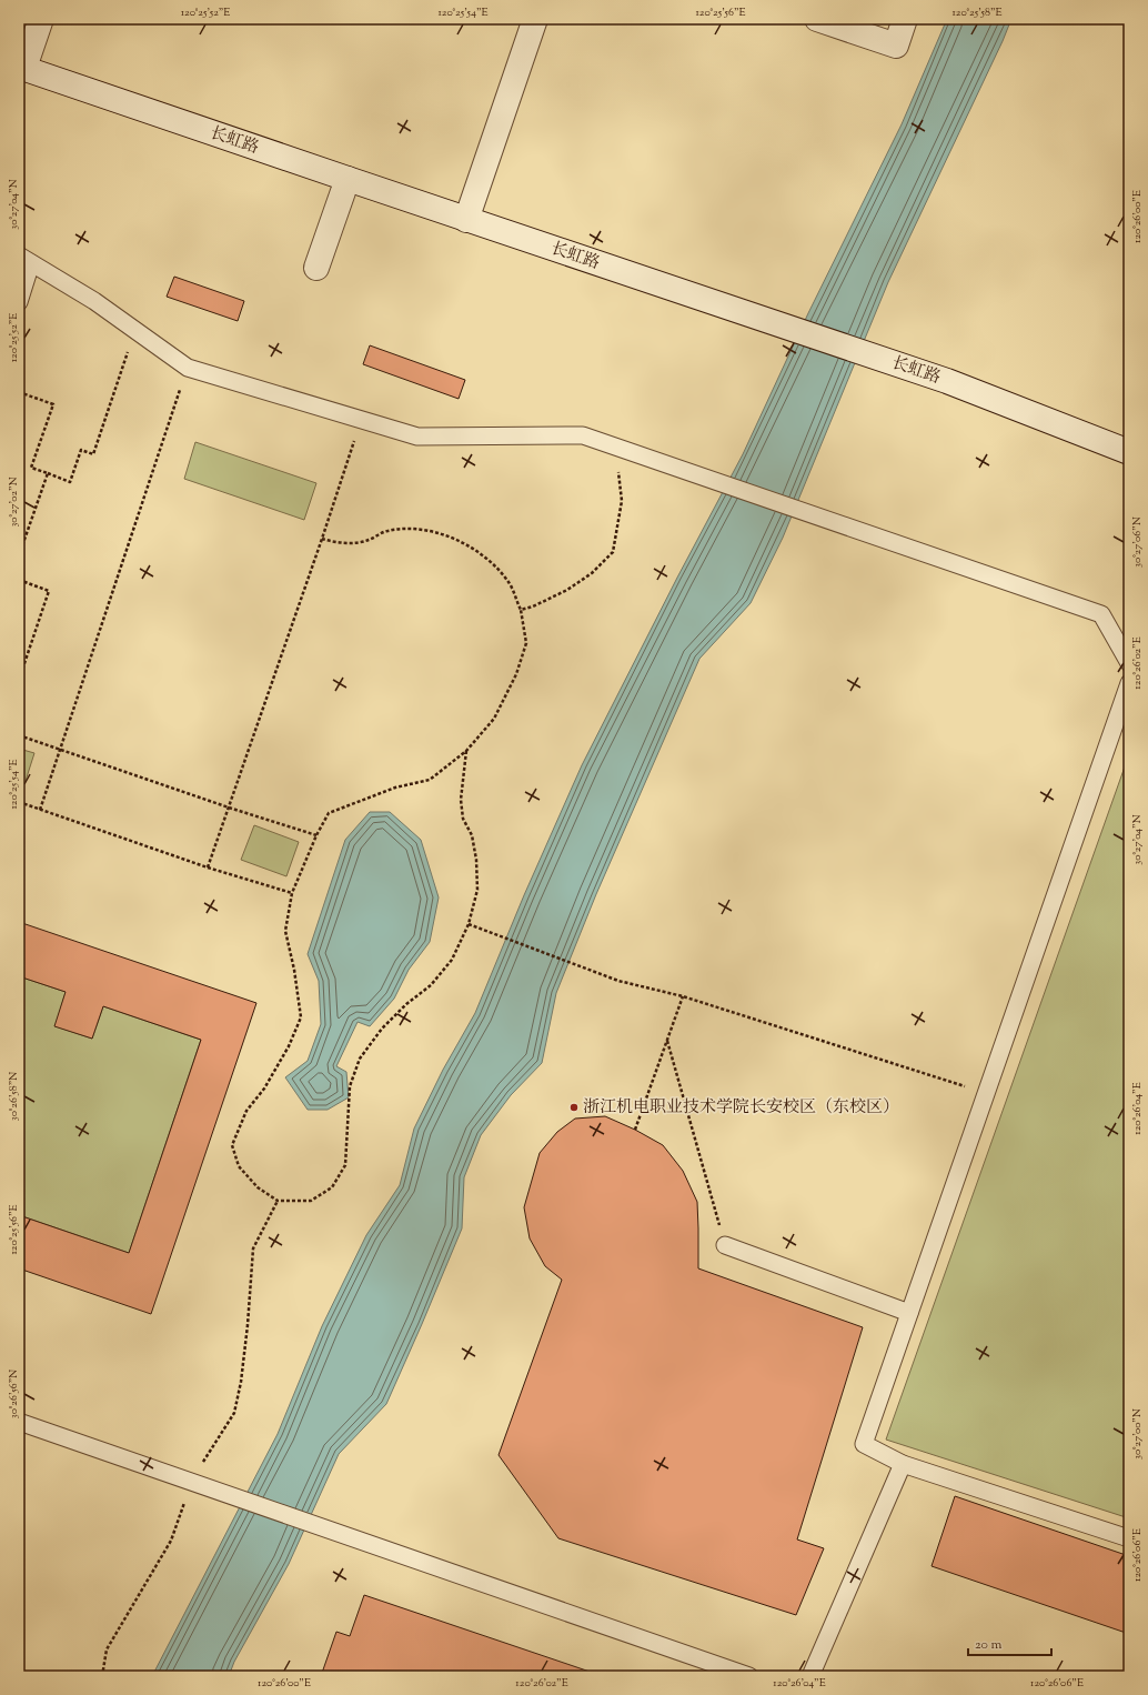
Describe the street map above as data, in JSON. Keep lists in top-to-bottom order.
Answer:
{
  "streets": {
    "main road": ["长虹路"]
  },
  "places": ["浙江机电职业技术学院长安校区（东校区）"],
  "scale_bar": "20 m",
  "coordinates": [
    "120°25'52\"E",
    "120°25'54\"E",
    "120°25'56\"E",
    "120°25'58\"E",
    "30°27'04\"N",
    "120°26'00\"E",
    "30°27'02\"N",
    "30°27'06\"N",
    "120°26'02\"E",
    "30°26'58\"N",
    "120°26'04\"E",
    "30°26'56\"N",
    "30°27'00\"N",
    "120°26'06\"E"
  ]
}
